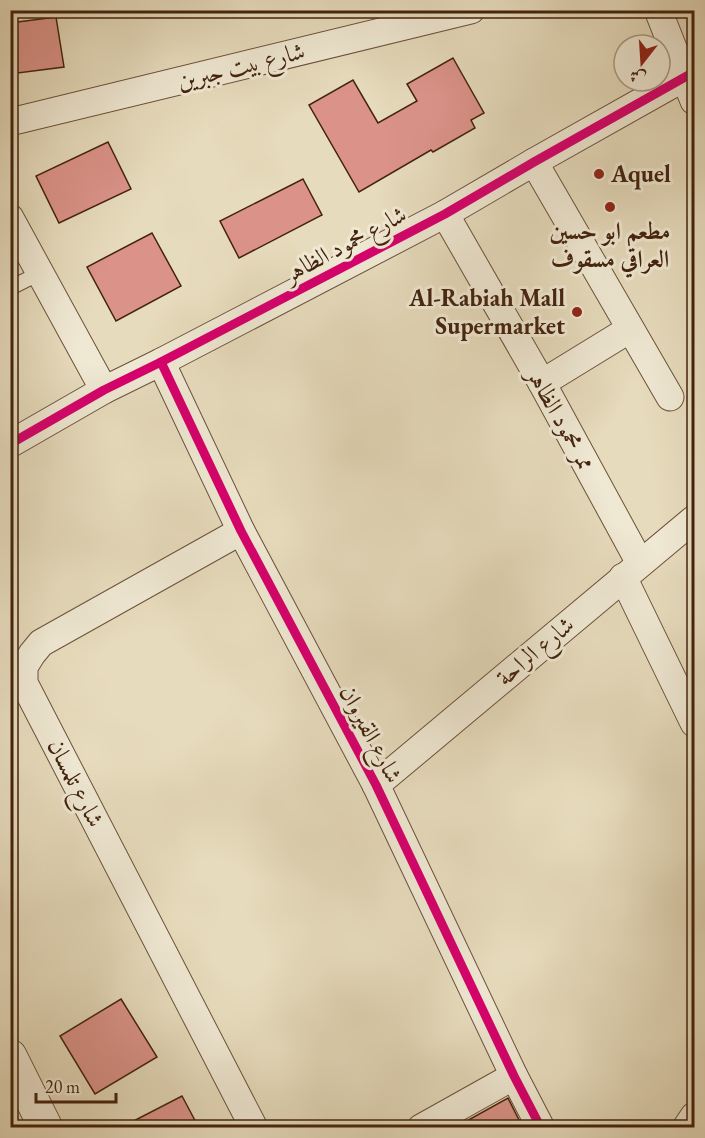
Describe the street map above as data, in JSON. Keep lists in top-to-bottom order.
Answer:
{
  "streets": {
    "street": [
      "شارع بيت جبرين",
      "شارع محمود الظاهر",
      "ممر محمود الظاهر",
      "شارع الراحة",
      "شارع القيروان",
      "شارع تلمسان"
    ]
  },
  "crossings": [
    ["شارع محمود الظاهر", "ممر محمود الظاهر"],
    ["شارع محمود الظاهر", "شارع القيروان"],
    ["ممر محمود الظاهر", "شارع الراحة"],
    ["شارع الراحة", "شارع القيروان"],
    ["شارع القيروان", "شارع تلمسان"]
  ],
  "places": ["Aquel", "مطعم ابو حسين العراقي مسقوف", "Al-Rabiah Mall Supermarket"],
  "scale_bar": "20 m",
  "north": "bottom"
}
